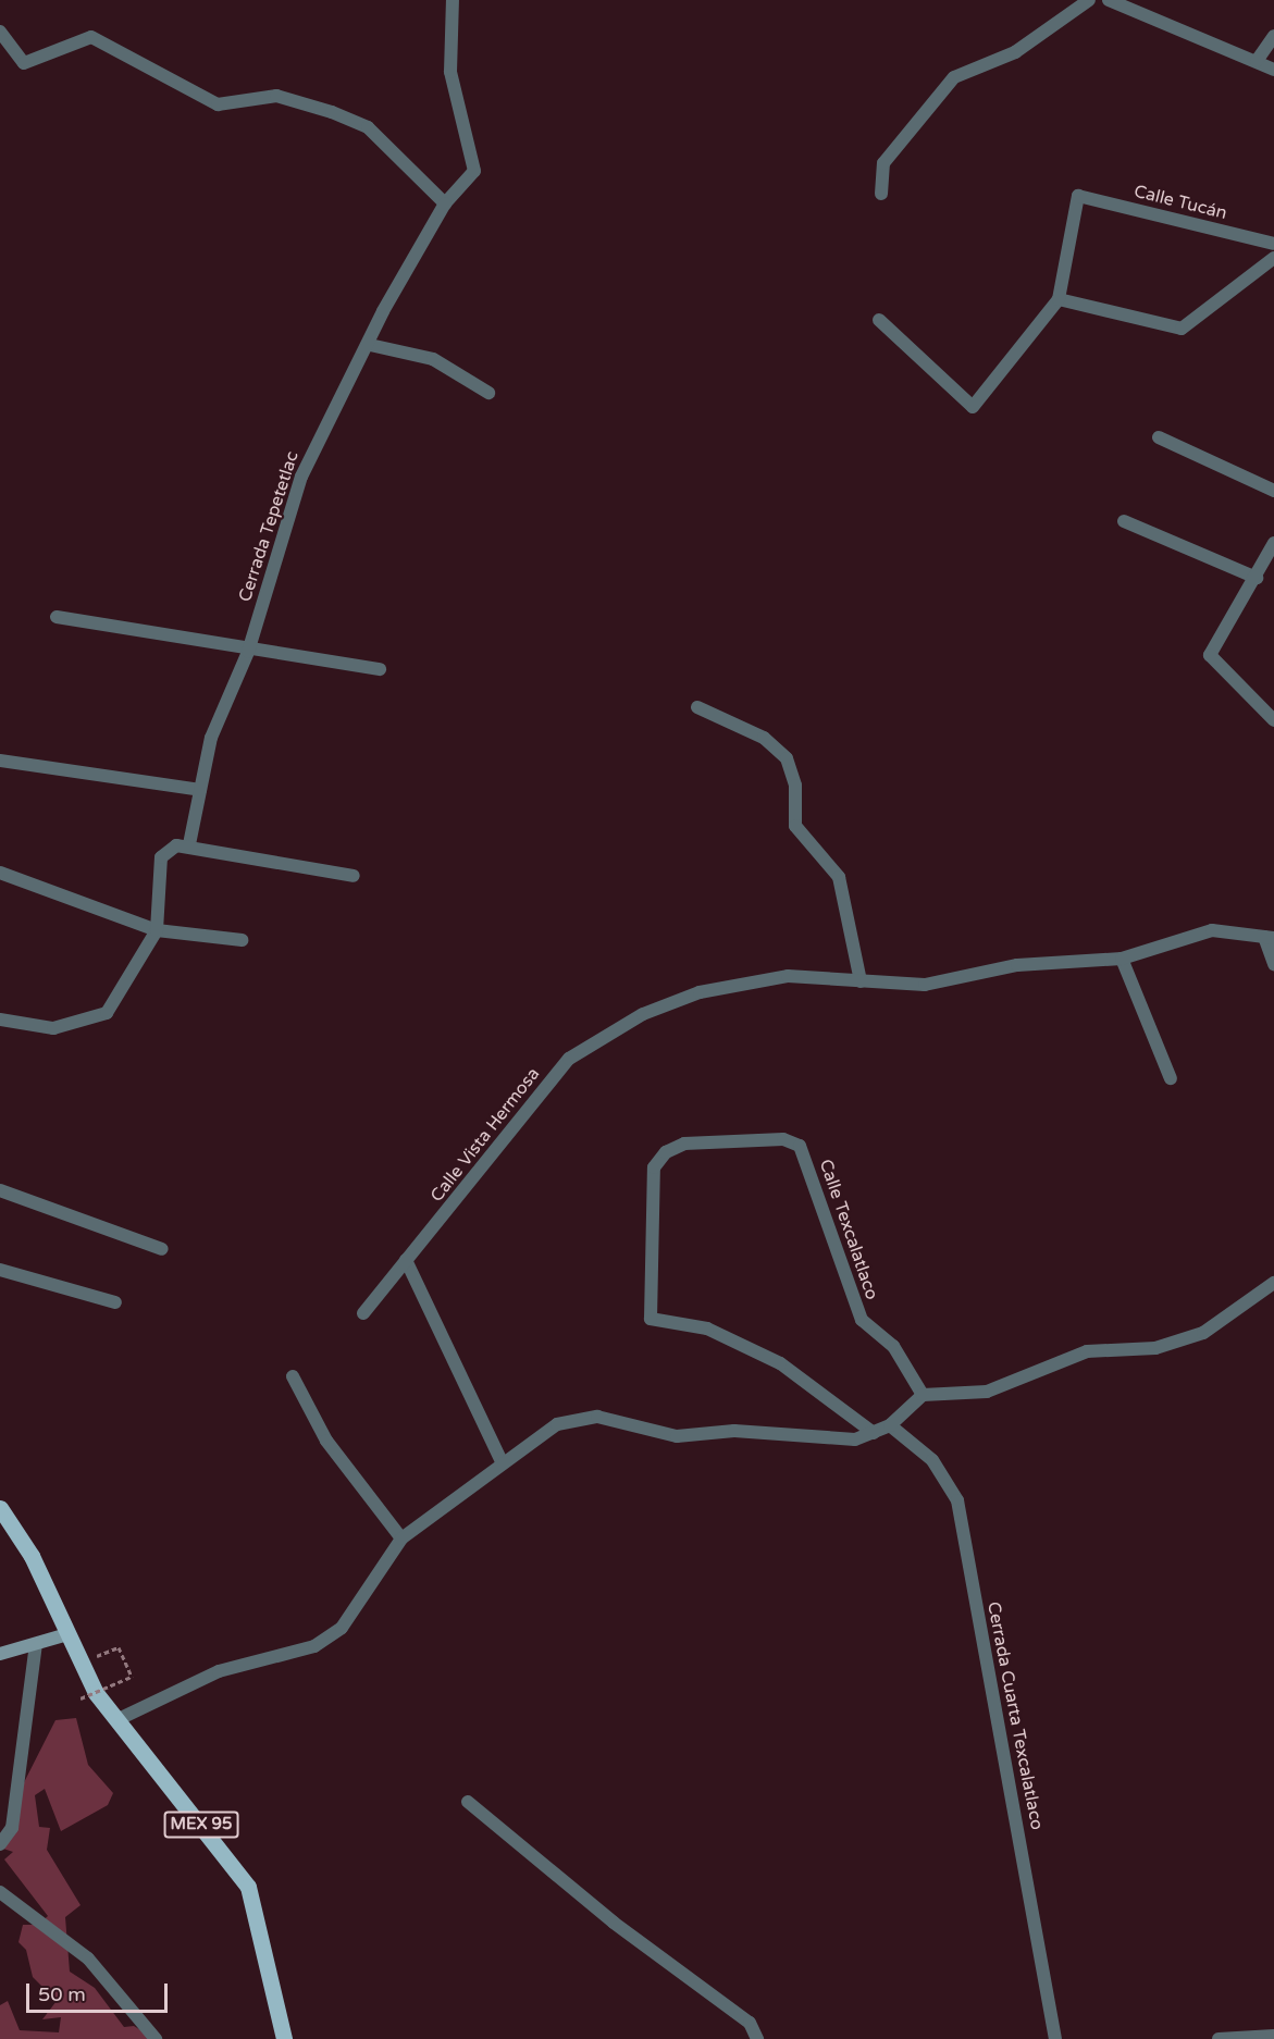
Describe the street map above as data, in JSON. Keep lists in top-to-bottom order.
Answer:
{
  "streets": {
    "main road": ["MEX 95"],
    "street": [
      "Calle Tucán",
      "Cerrada Tepetetlac",
      "Calle Vista Hermosa",
      "Calle Texcalatlaco",
      "Cerrada Cuarta Texcalatlaco"
    ]
  },
  "scale_bar": "50 m"
}
